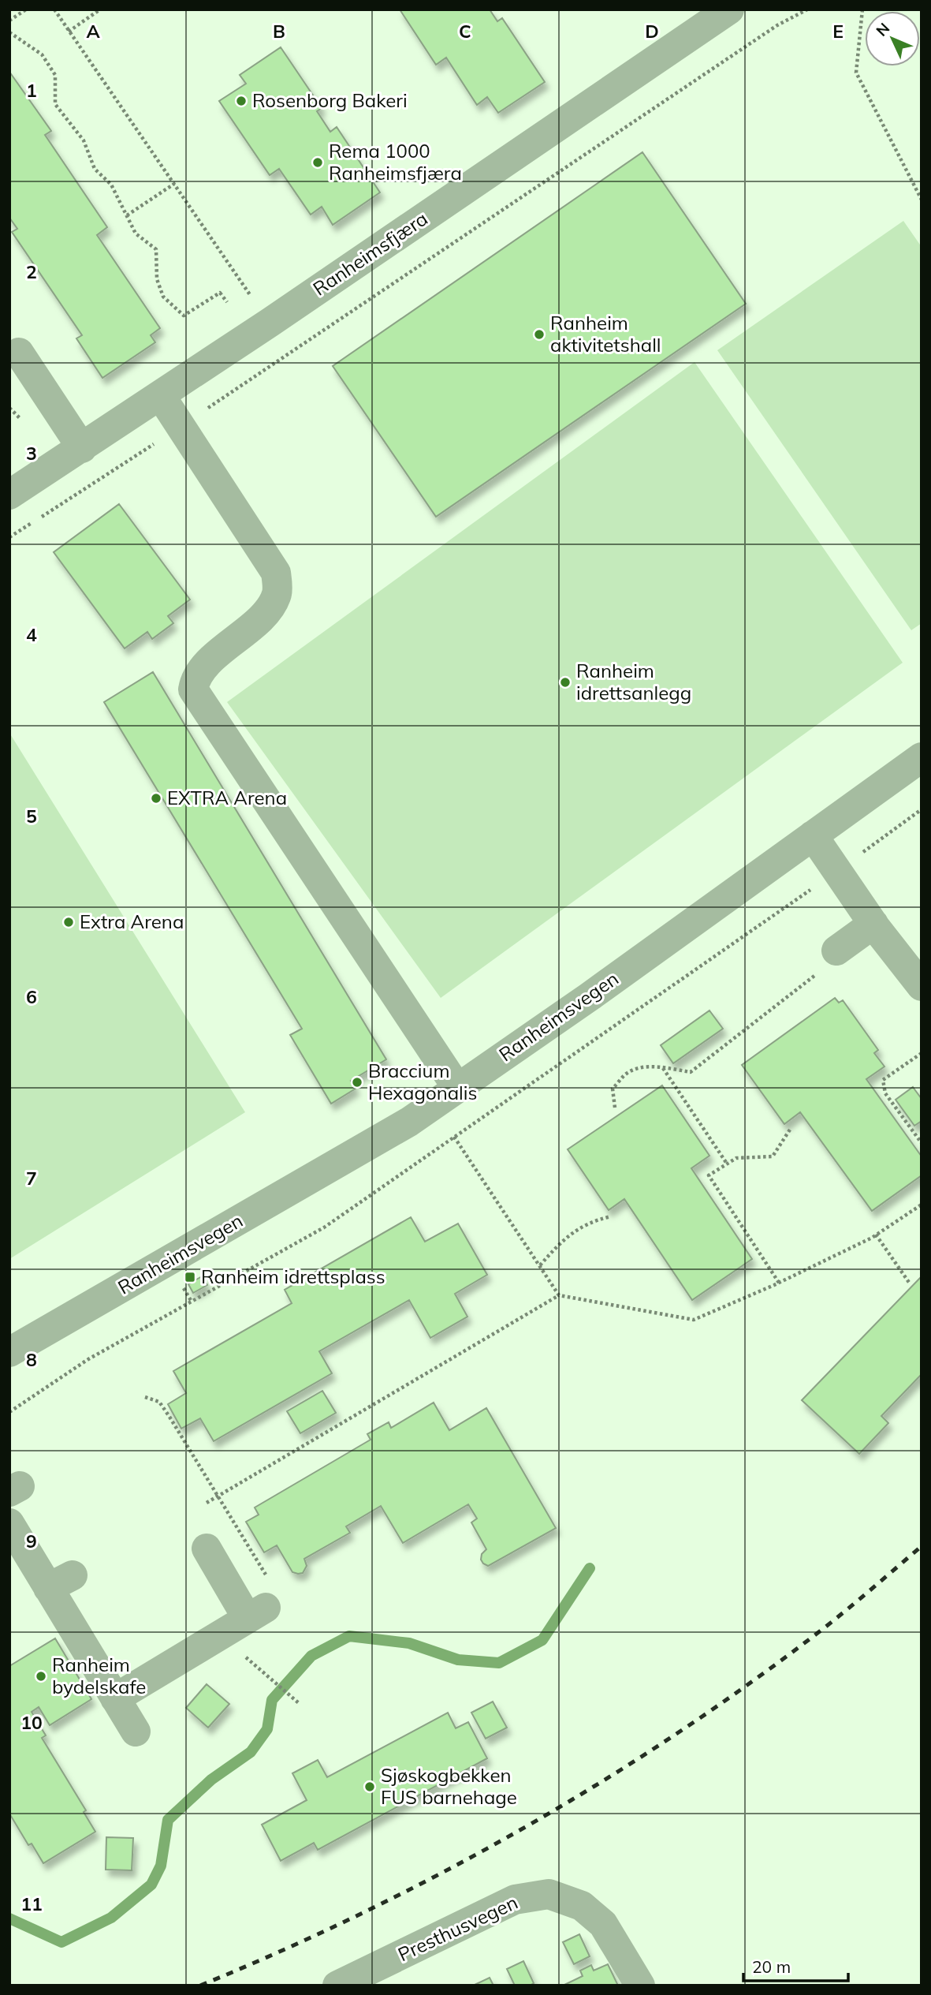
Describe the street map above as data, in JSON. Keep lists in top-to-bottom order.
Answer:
{
  "streets": {
    "street": ["Ranheimsfjæra", "Ranheimsvegen", "Presthusvegen"]
  },
  "places": {
    "other": [
      "Rosenborg Bakeri",
      "Rema 1000 Ranheimsfjæra",
      "Ranheim aktivitetshall",
      "Ranheim idrettsanlegg",
      "EXTRA Arena",
      "Extra Arena",
      "Braccium Hexagonalis",
      "Ranheim bydelskafe",
      "Sjøskogbekken FUS barnehage"
    ],
    "transit": ["Ranheim idrettsplass"]
  },
  "scale_bar": "20 m",
  "north": "top left",
  "grid": {
    "columns": [
      "A",
      "B",
      "C",
      "D",
      "E"
    ],
    "rows": [
      "1",
      "2",
      "3",
      "4",
      "5",
      "6",
      "7",
      "8",
      "9",
      "10",
      "11"
    ]
  }
}
